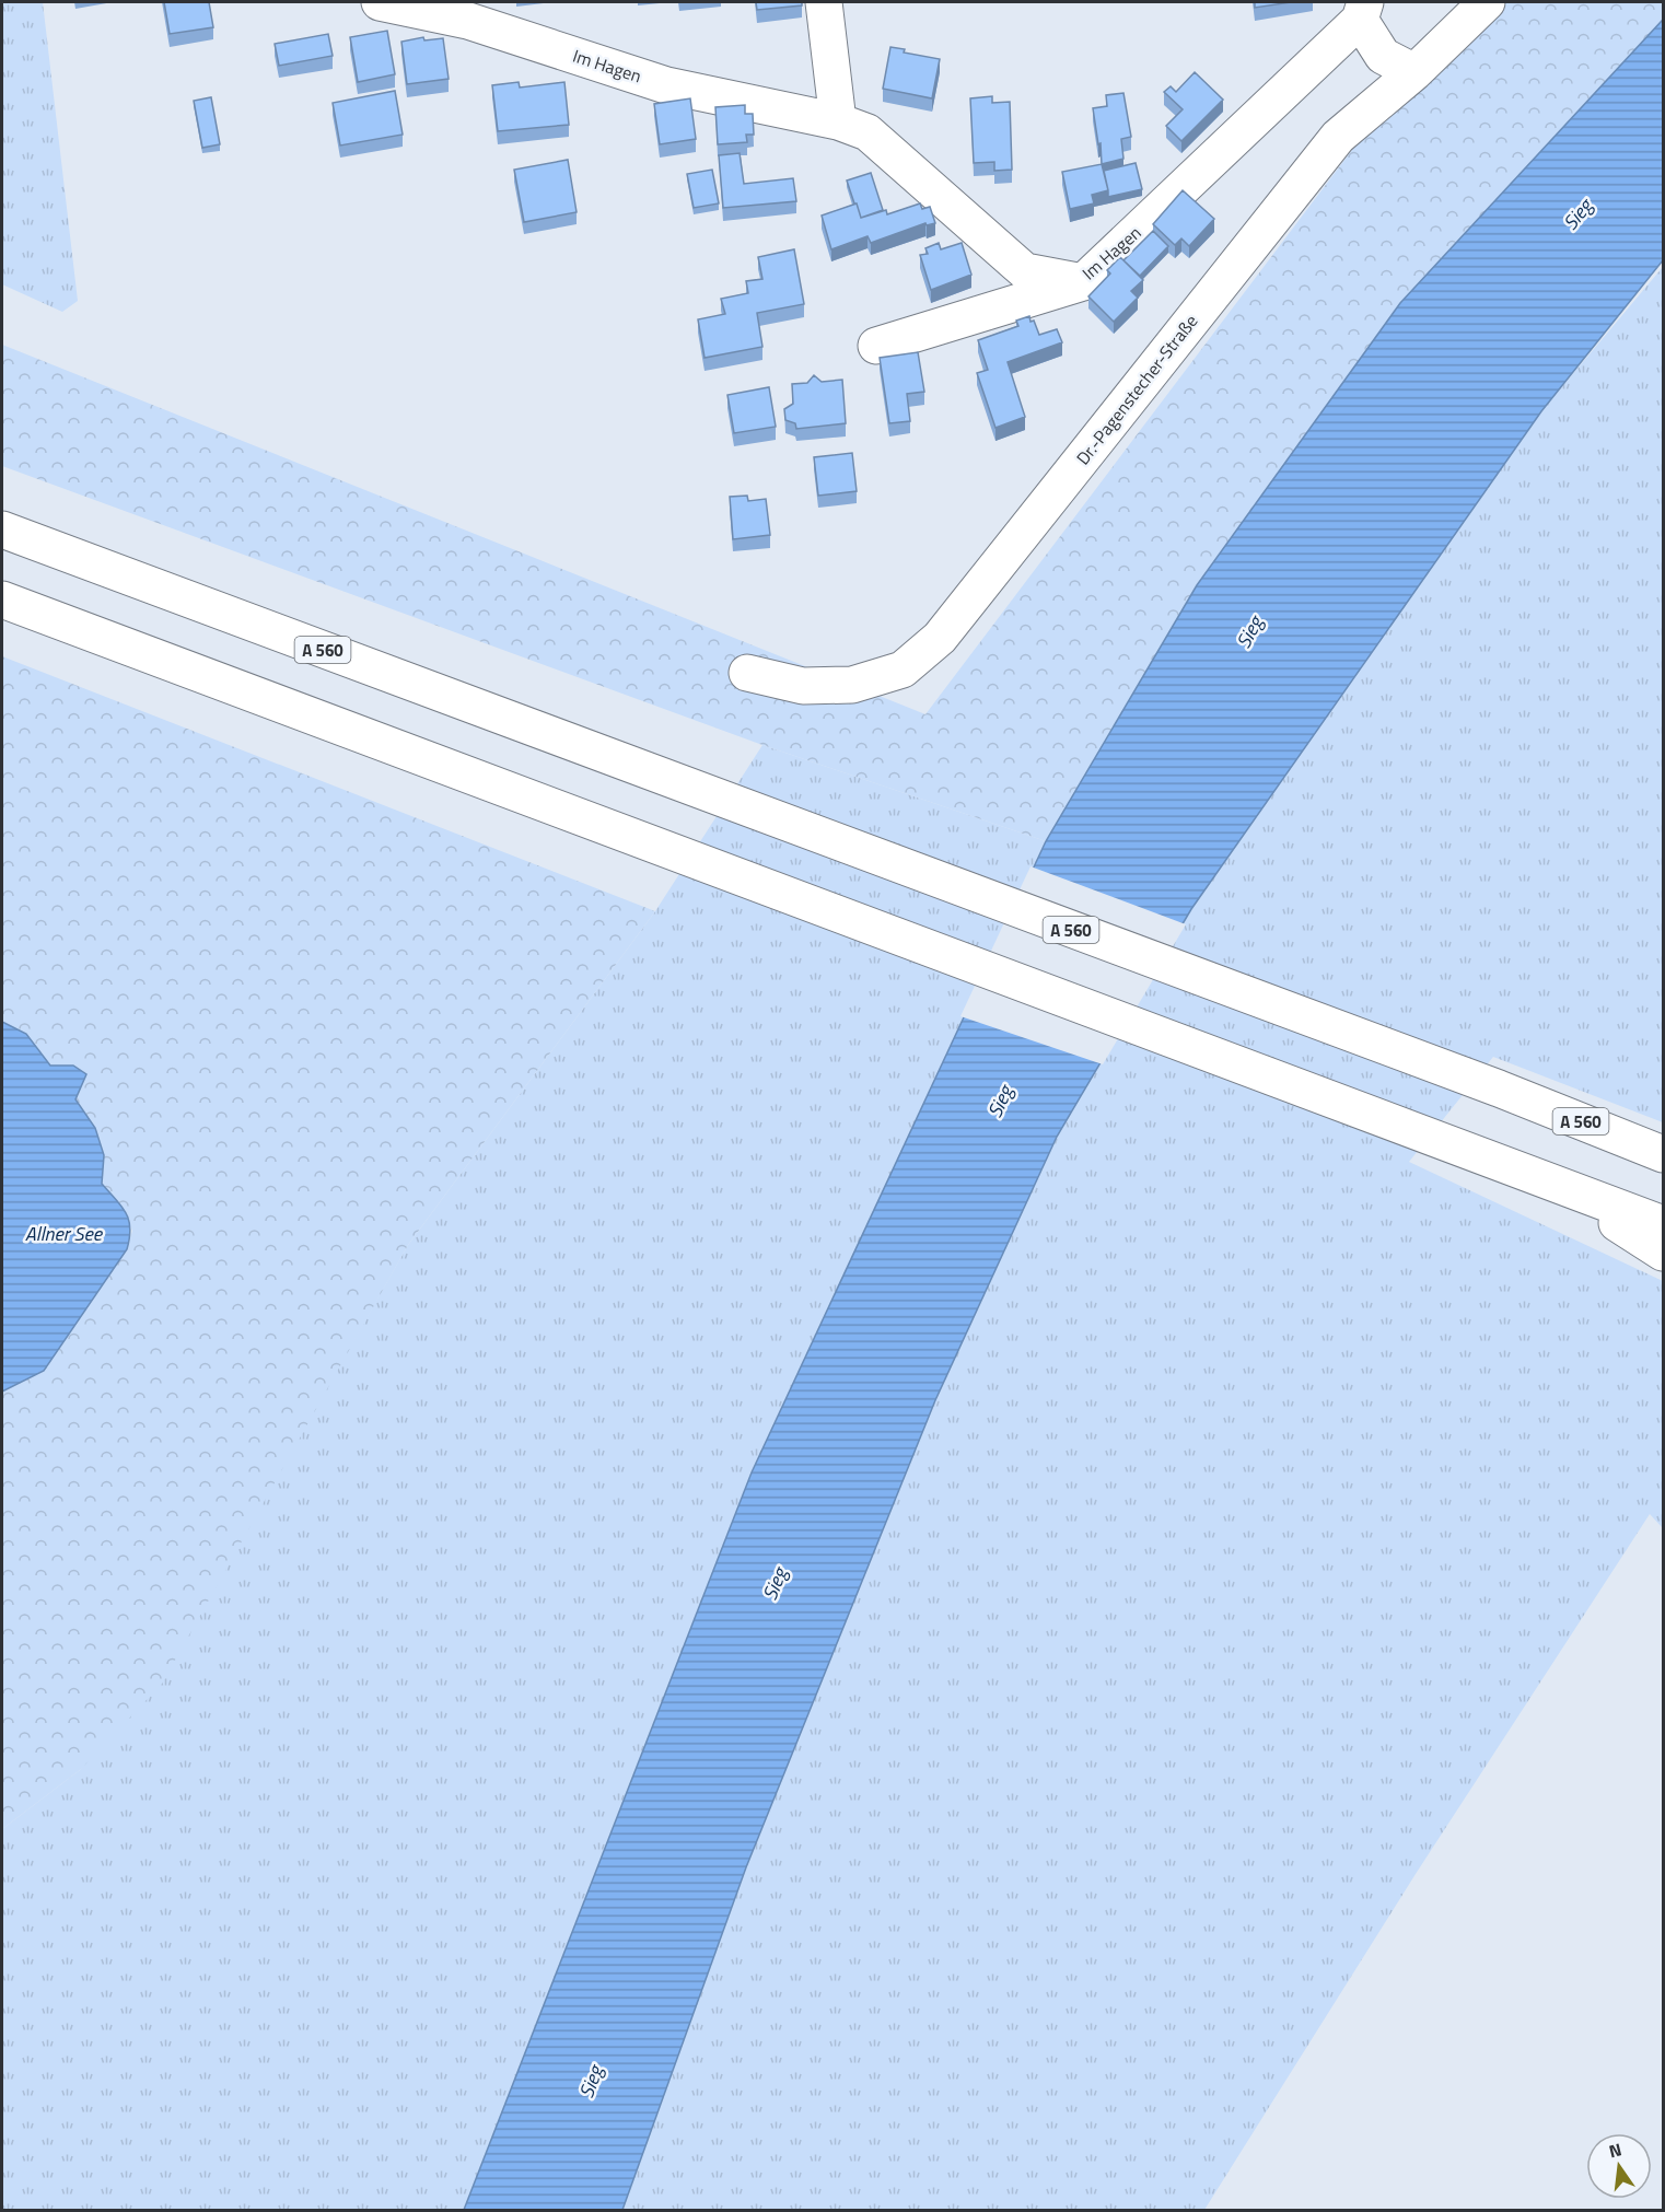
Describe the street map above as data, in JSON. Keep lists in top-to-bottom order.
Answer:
{
  "streets": {
    "main road": ["Im Hagen", "Dr.-Pagenstecher-Straße", "A 560"]
  },
  "water": ["Sieg", "Allner See"],
  "north": "top"
}
